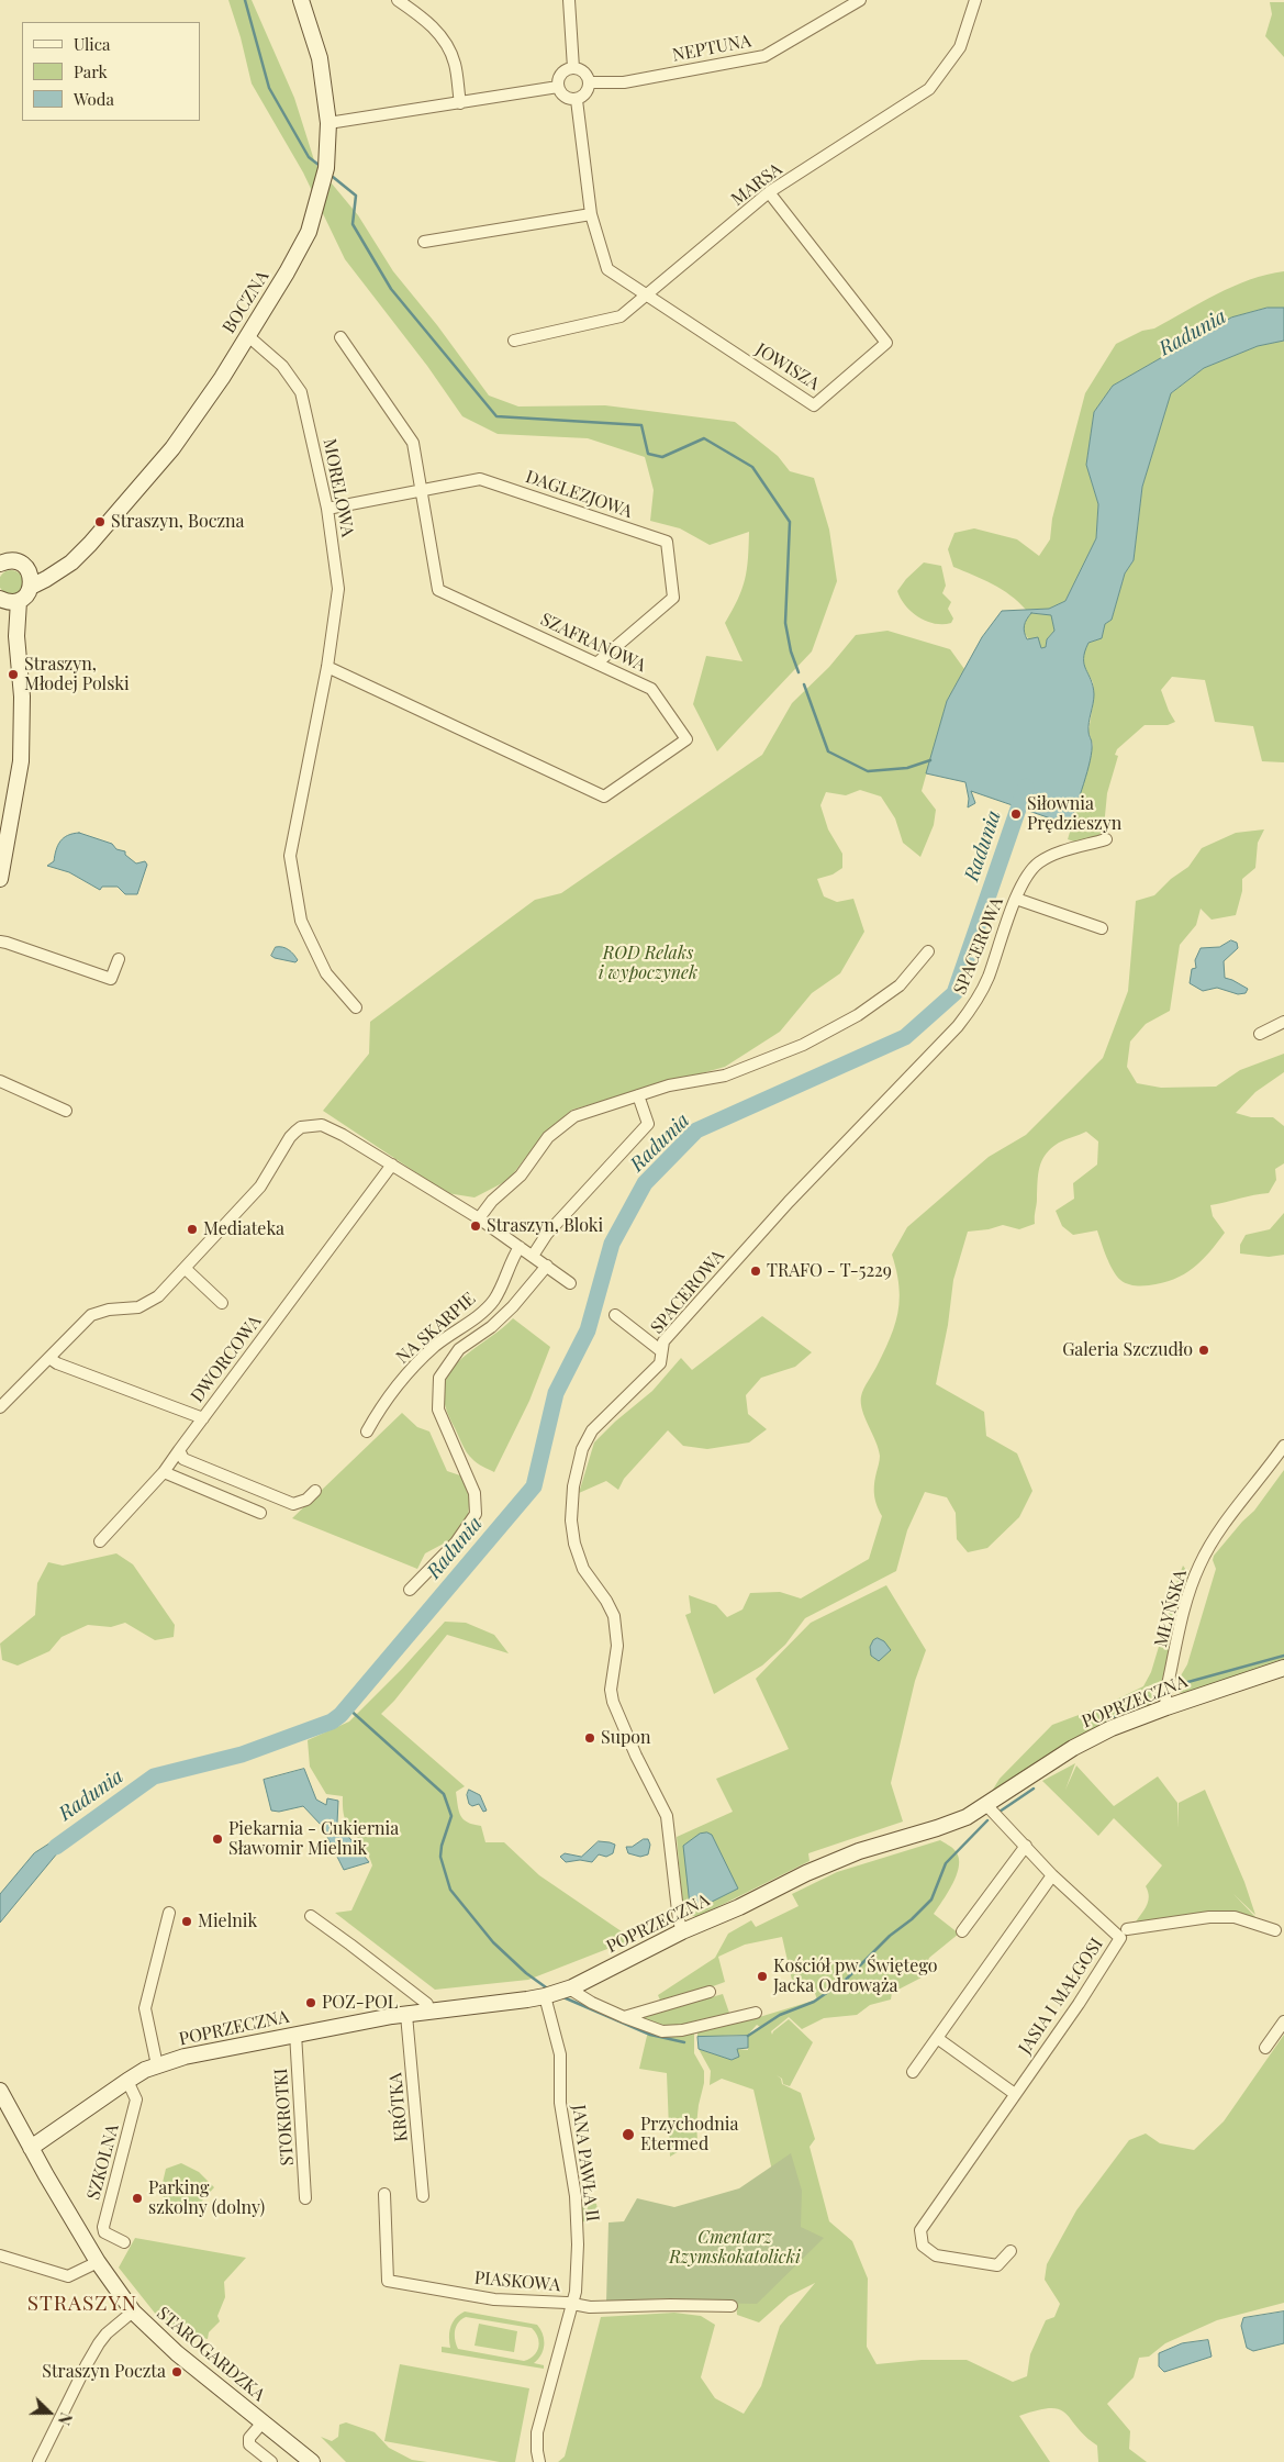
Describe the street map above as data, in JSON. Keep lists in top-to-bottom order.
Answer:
{
  "streets": {
    "street": [
      "NEPTUNA",
      "MARSA",
      "BOCZNA",
      "JOWISZA",
      "MORELOWA",
      "DAGLEZJOWA",
      "SZAFRANOWA",
      "SPACEROWA",
      "NA SKARPIE",
      "DWORCOWA",
      "MŁYŃSKA",
      "POPRZECZNA",
      "JASIA I MAŁGOSI",
      "KRÓTKA",
      "STOKROTKI",
      "SZKOLNA",
      "JANA PAWŁA II",
      "PIASKOWA",
      "STAROGARDZKA"
    ]
  },
  "crossings": [
    ["NEPTUNA", "JOWISZA"],
    ["MARSA", "JOWISZA"],
    ["BOCZNA", "MORELOWA"],
    ["MORELOWA", "DAGLEZJOWA"],
    ["MORELOWA", "SZAFRANOWA"],
    ["DAGLEZJOWA", "SZAFRANOWA"],
    ["SPACEROWA", "POPRZECZNA"],
    ["MŁYŃSKA", "POPRZECZNA"],
    ["POPRZECZNA", "JASIA I MAŁGOSI"],
    ["POPRZECZNA", "KRÓTKA"],
    ["POPRZECZNA", "STOKROTKI"],
    ["POPRZECZNA", "SZKOLNA"],
    ["POPRZECZNA", "JANA PAWŁA II"],
    ["POPRZECZNA", "STAROGARDZKA"],
    ["JANA PAWŁA II", "PIASKOWA"]
  ],
  "districts": ["STRASZYN"],
  "water": ["Radunia"],
  "parks": ["ROD Relaks i wypoczynek", "Cmentarz Rzymskokatolicki"],
  "places": [
    "Straszyn, Boczna",
    "Straszyn, Młodej Polski",
    "Siłownia Prędzieszyn",
    "Straszyn, Bloki",
    "Mediateka",
    "TRAFO - T-5229",
    "Galeria Szczudło",
    "Supon",
    "Piekarnia - Cukiernia Sławomir Mielnik",
    "Mielnik",
    "Kościół pw. Świętego Jacka Odrowąża",
    "POZ-POL",
    "Przychodnia Etermed",
    "Parking szkolny (dolny)",
    "Straszyn Poczta"
  ],
  "legend": ["Ulica", "Park", "Woda"],
  "north": "right"
}
